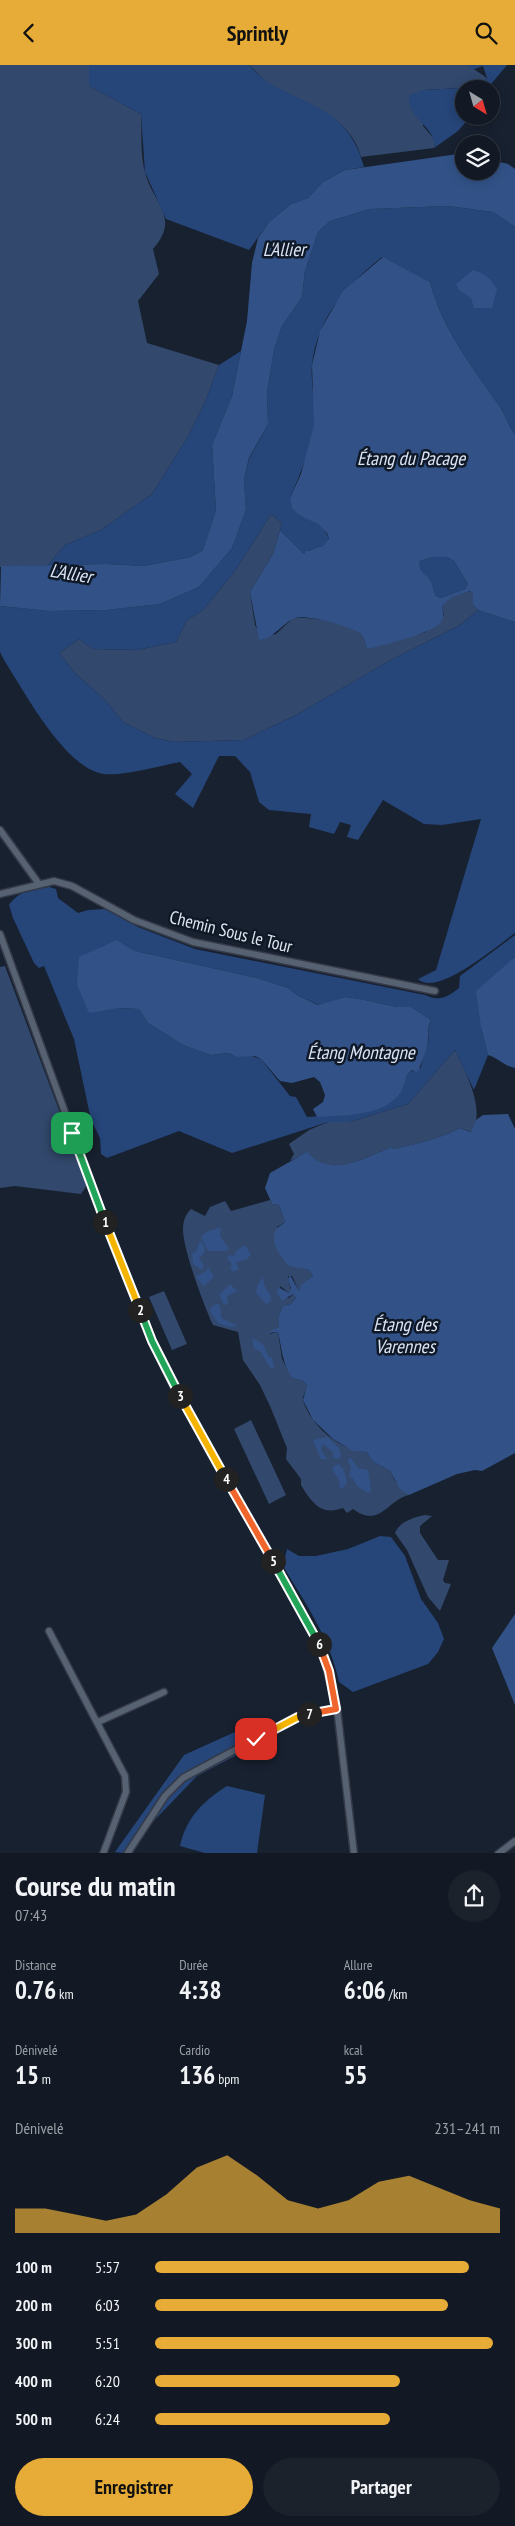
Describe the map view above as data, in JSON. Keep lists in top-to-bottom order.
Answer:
{
  "streets": {
    "street": ["Chemin Sous le Tour"]
  },
  "water": [
    "L'Allier",
    "Étang du Pacage",
    "Étang Montagne",
    "Étang des Varennes"
  ],
  "north": "bottom right",
  "page": {
    "header": "Sprintly",
    "pins": [
      "1",
      "2",
      "3",
      "4",
      "5",
      "6",
      "7"
    ],
    "heading": ["Course du matin", "07:43"],
    "stats": [
      ["Distance", "0.76 km"],
      ["Durée", "4:38"],
      ["Allure", "6:06 /km"],
      ["Dénivelé", "15 m"],
      ["Cardio", "136 bpm"],
      ["kcal", "55"]
    ],
    "chart": ["Dénivelé", "231–241 m"],
    "list": [
      {
        "name": "100 m",
        "note": "5:57"
      },
      {
        "name": "200 m",
        "note": "6:03"
      },
      {
        "name": "300 m",
        "note": "5:51"
      },
      {
        "name": "400 m",
        "note": "6:20"
      },
      {
        "name": "500 m",
        "note": "6:24"
      }
    ],
    "buttons": ["Enregistrer", "Partager"]
  }
}
